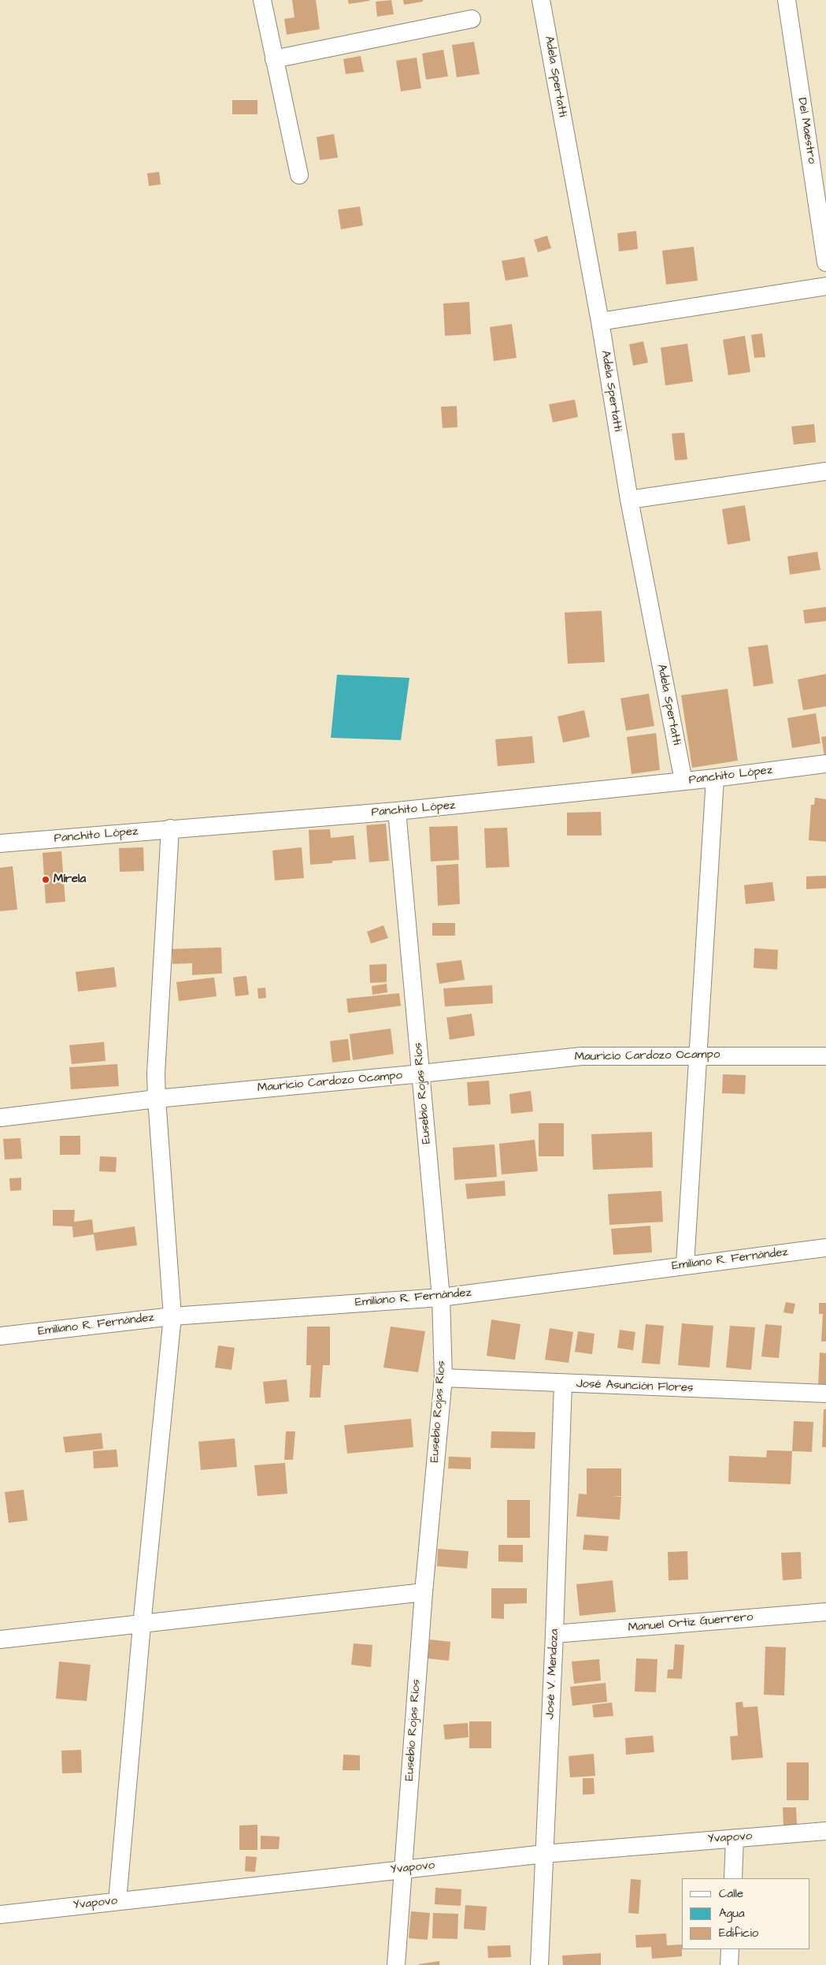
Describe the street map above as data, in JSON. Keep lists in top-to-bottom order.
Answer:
{
  "streets": {
    "street": [
      "Adela Spertatti",
      "Del Maestro",
      "Panchito López",
      "Mauricio Cardozo Ocampo",
      "Eusebio Rojas Ríos",
      "Emiliano R. Fernández",
      "José Asunción Flores",
      "Manuel Ortiz Guerrero",
      "José V. Mendoza",
      "Yvapovo"
    ]
  },
  "crossings": [
    ["Adela Spertatti", "Panchito López"],
    ["Panchito López", "Eusebio Rojas Ríos"],
    ["Mauricio Cardozo Ocampo", "Eusebio Rojas Ríos"],
    ["Eusebio Rojas Ríos", "Emiliano R. Fernández"],
    ["Eusebio Rojas Ríos", "José Asunción Flores"],
    ["Eusebio Rojas Ríos", "Yvapovo"],
    ["José Asunción Flores", "José V. Mendoza"],
    ["Manuel Ortiz Guerrero", "José V. Mendoza"],
    ["José V. Mendoza", "Yvapovo"]
  ],
  "places": ["Mírela"],
  "legend": ["Calle", "Agua", "Edificio"]
}
